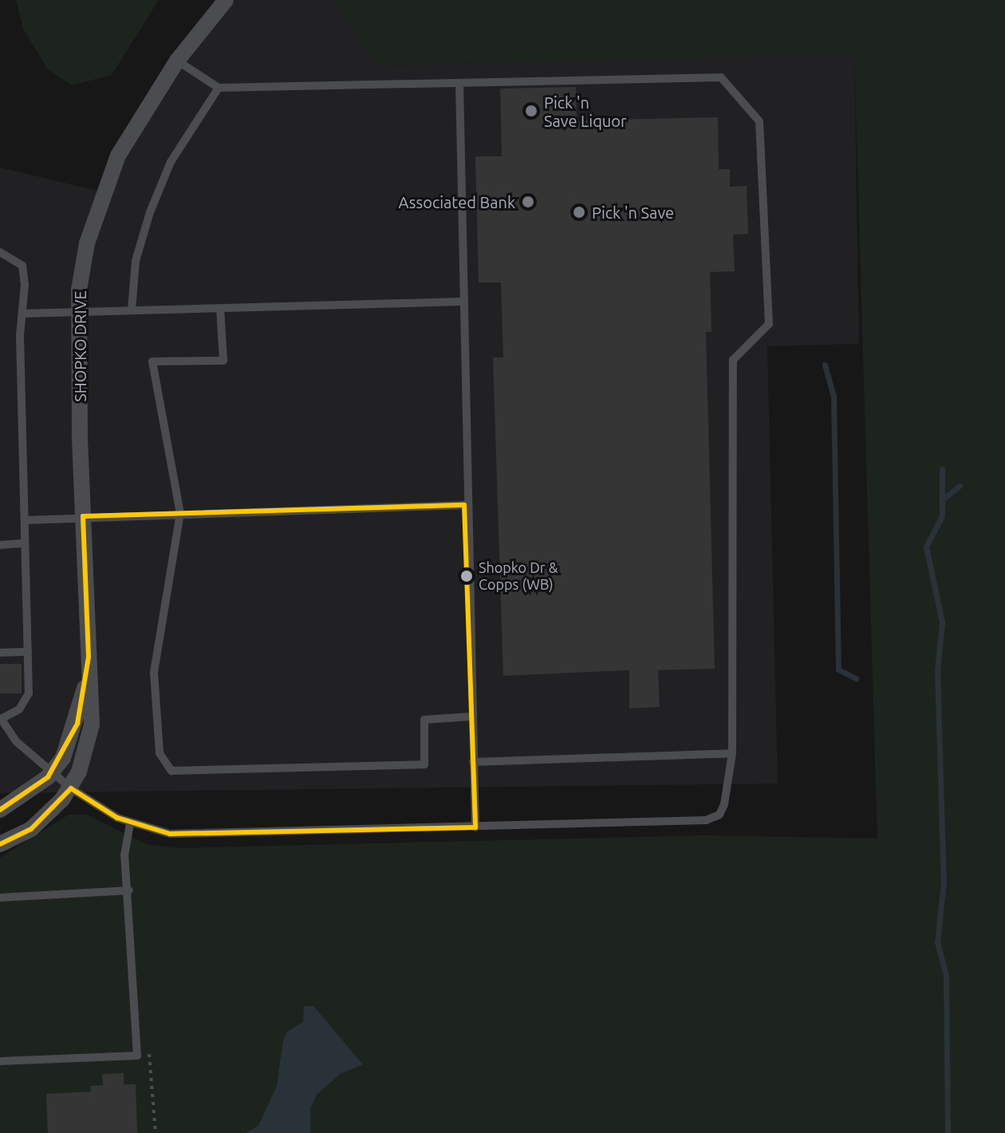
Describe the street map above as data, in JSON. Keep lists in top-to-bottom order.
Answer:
{
  "streets": {
    "street": ["SHOPKO DRIVE"]
  },
  "places": [
    "Pick 'n Save Liquor",
    "Associated Bank",
    "Pick 'n Save",
    "Shopko Dr & Copps (WB)"
  ]
}
